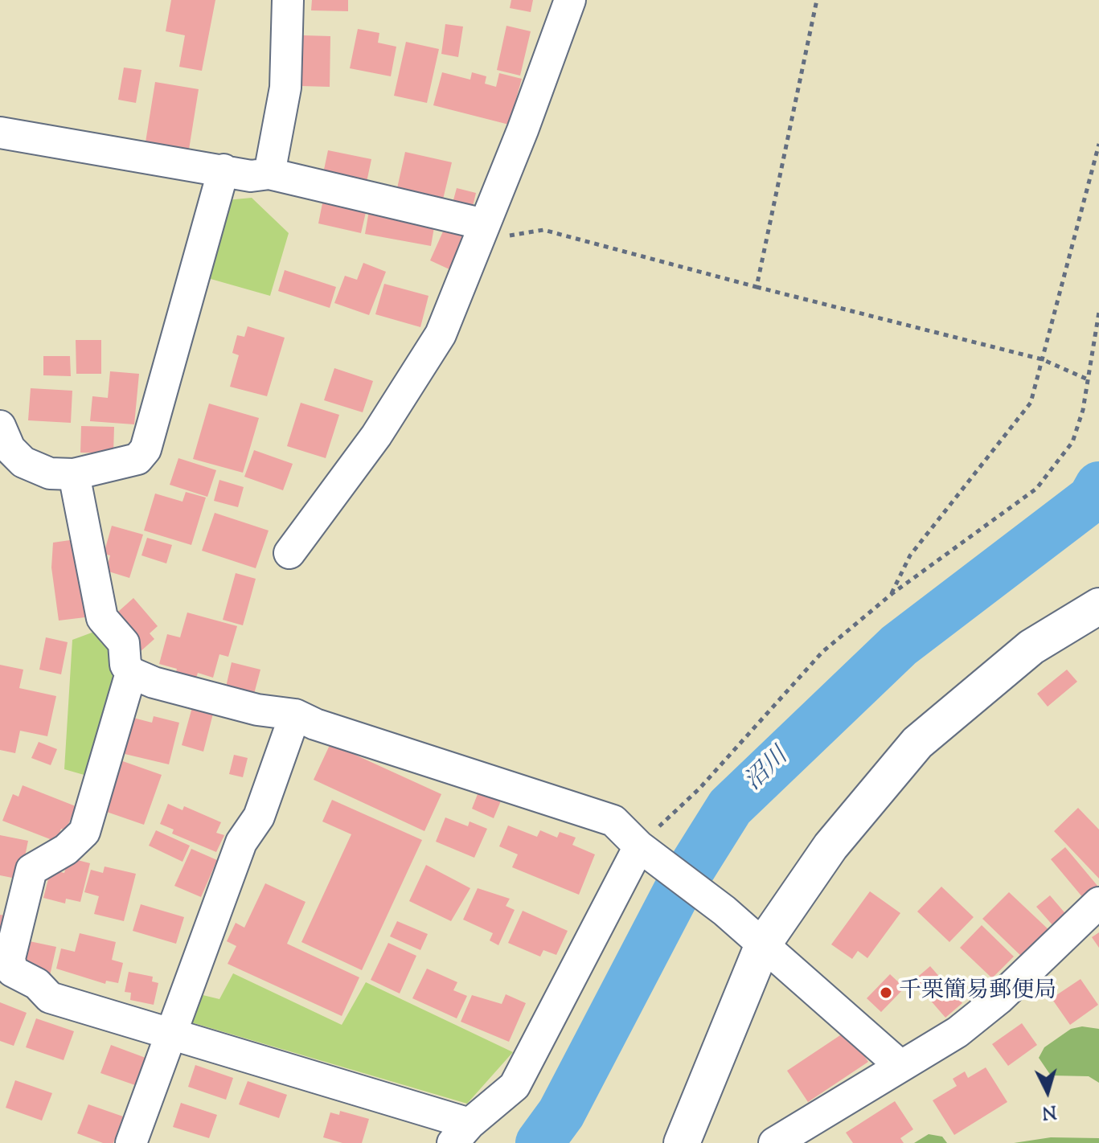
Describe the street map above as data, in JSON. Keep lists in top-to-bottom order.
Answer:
{
  "water": ["沼川"],
  "places": ["千栗簡易郵便局"],
  "north": "bottom"
}
